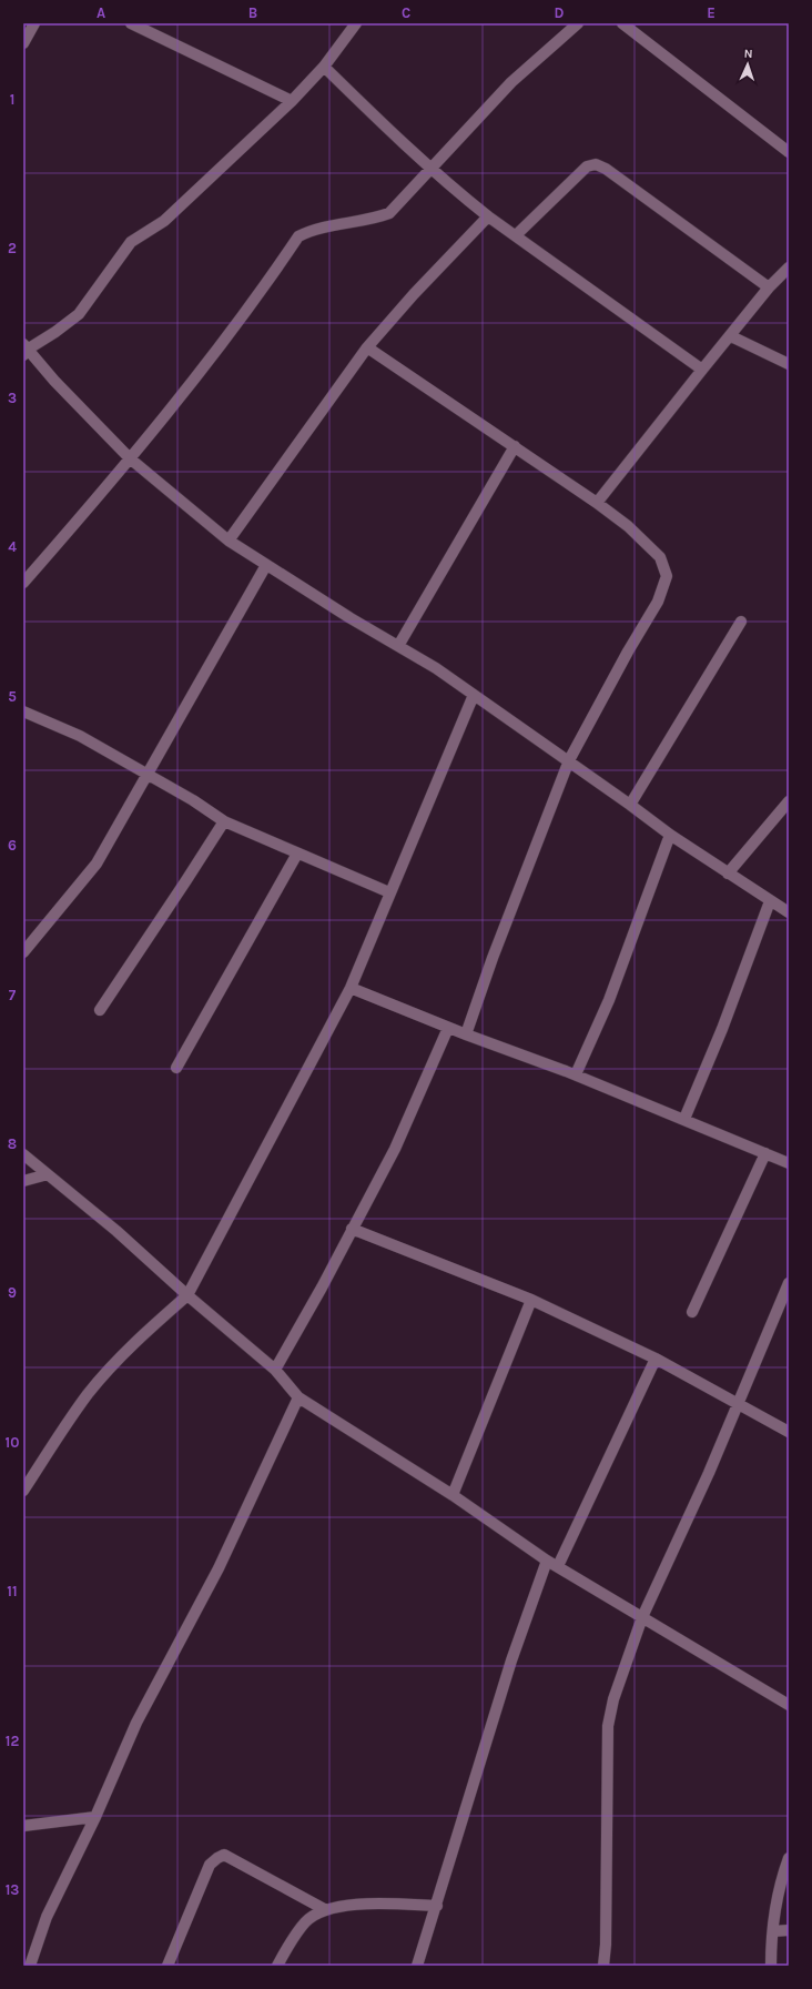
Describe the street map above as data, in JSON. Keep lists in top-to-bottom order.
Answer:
{
  "north": "top",
  "grid": {
    "columns": [
      "A",
      "B",
      "C",
      "D",
      "E"
    ],
    "rows": [
      "1",
      "2",
      "3",
      "4",
      "5",
      "6",
      "7",
      "8",
      "9",
      "10",
      "11",
      "12",
      "13"
    ]
  }
}
